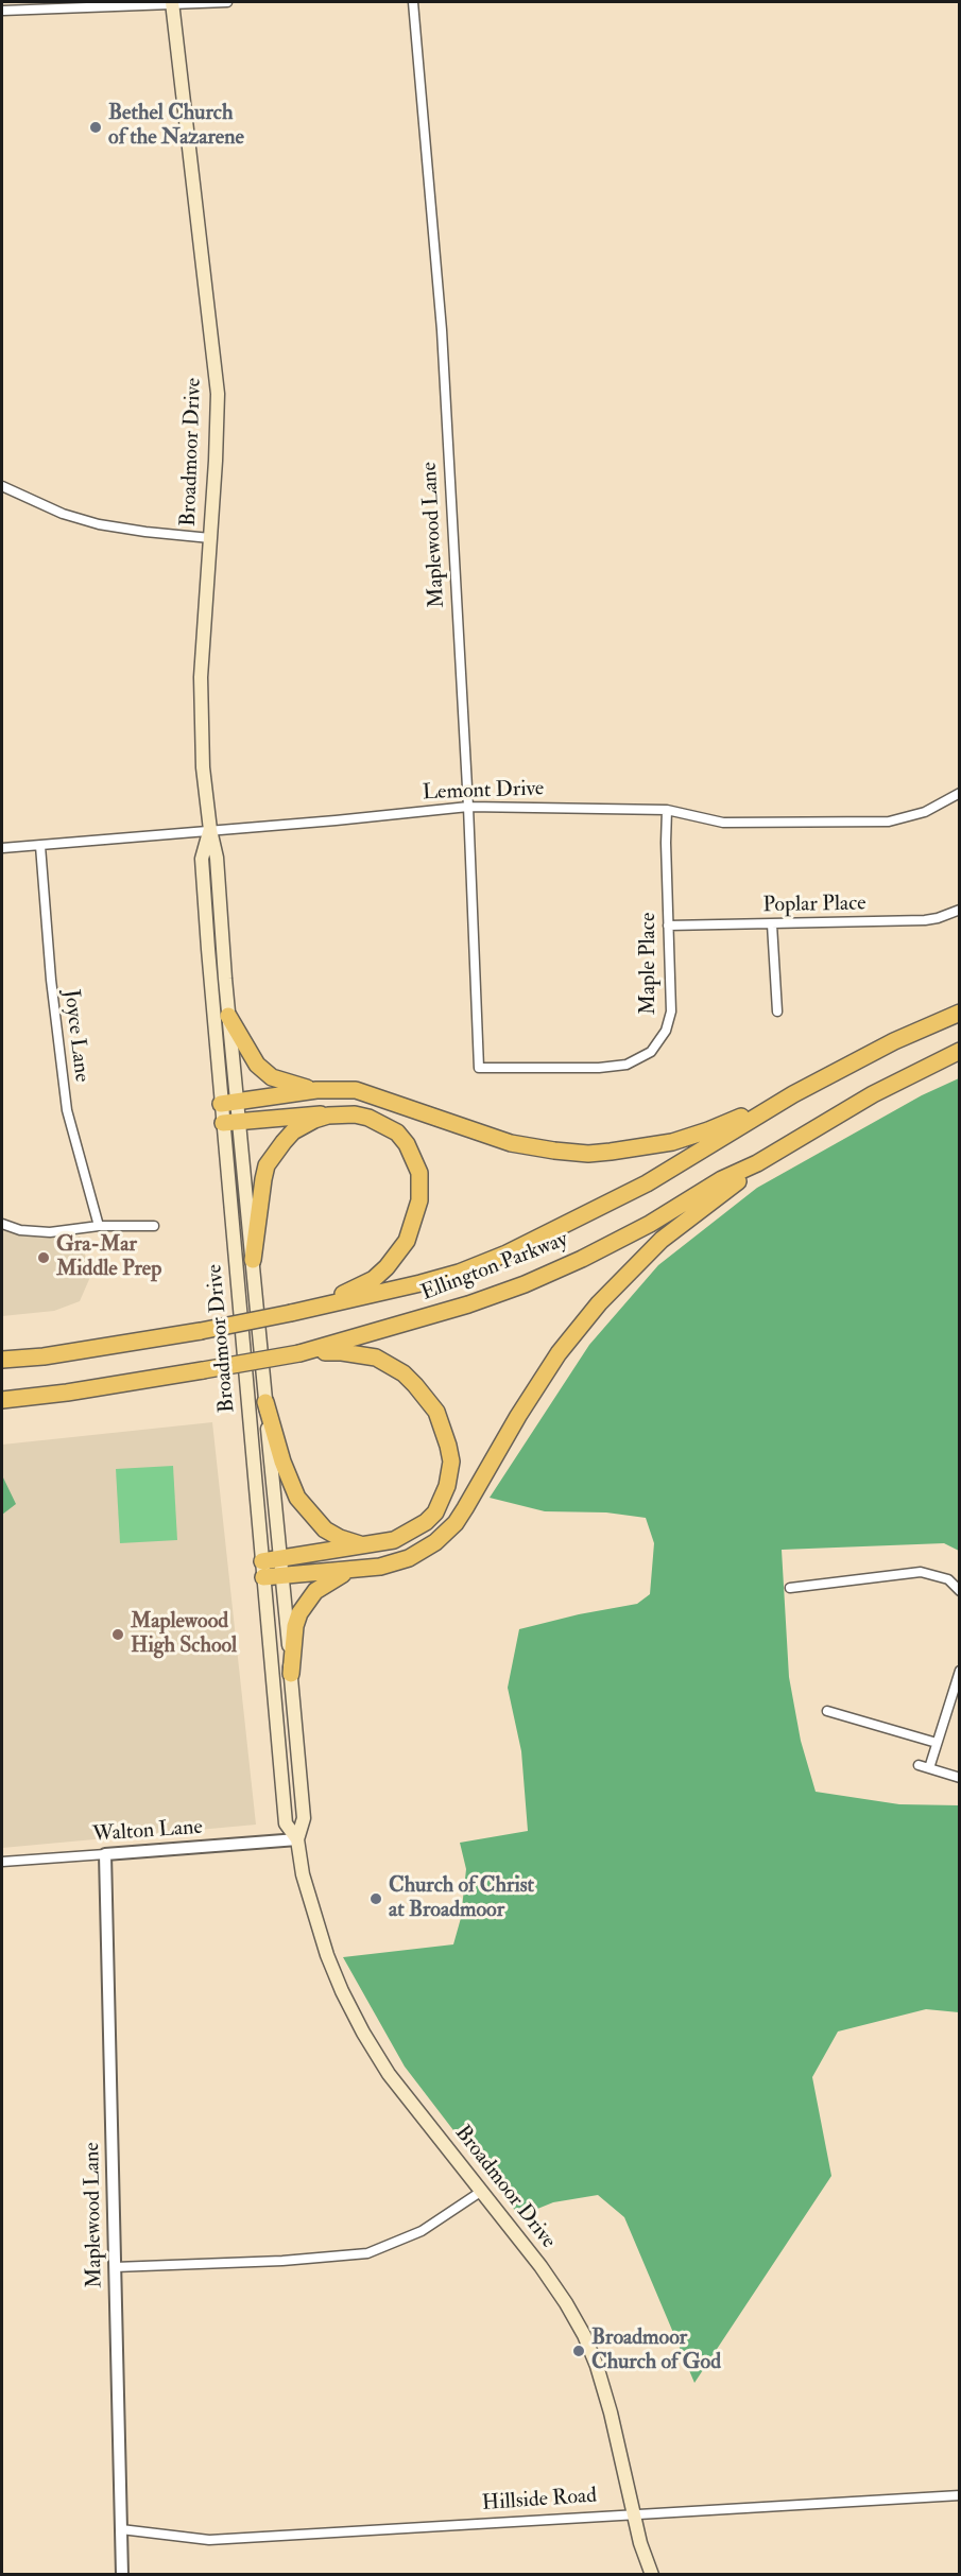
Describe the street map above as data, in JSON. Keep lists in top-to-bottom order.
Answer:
{
  "streets": {
    "highway": ["Ellington Parkway"],
    "main road": ["Broadmoor Drive"],
    "street": [
      "Maplewood Lane",
      "Lemont Drive",
      "Poplar Place",
      "Maple Place",
      "Joyce Lane",
      "Walton Lane",
      "Hillside Road"
    ]
  },
  "crossings": [
    ["Broadmoor Drive", "Lemont Drive"],
    ["Broadmoor Drive", "Walton Lane"],
    ["Broadmoor Drive", "Hillside Road"],
    ["Maplewood Lane", "Lemont Drive"],
    ["Maplewood Lane", "Maple Place"],
    ["Maplewood Lane", "Walton Lane"],
    ["Maplewood Lane", "Hillside Road"],
    ["Lemont Drive", "Maple Place"],
    ["Lemont Drive", "Joyce Lane"],
    ["Poplar Place", "Maple Place"]
  ],
  "places": [
    "Bethel Church of the Nazarene",
    "Gra-Mar Middle Prep",
    "Maplewood High School",
    "Church of Christ at Broadmoor",
    "Broadmoor Church of God"
  ]
}
